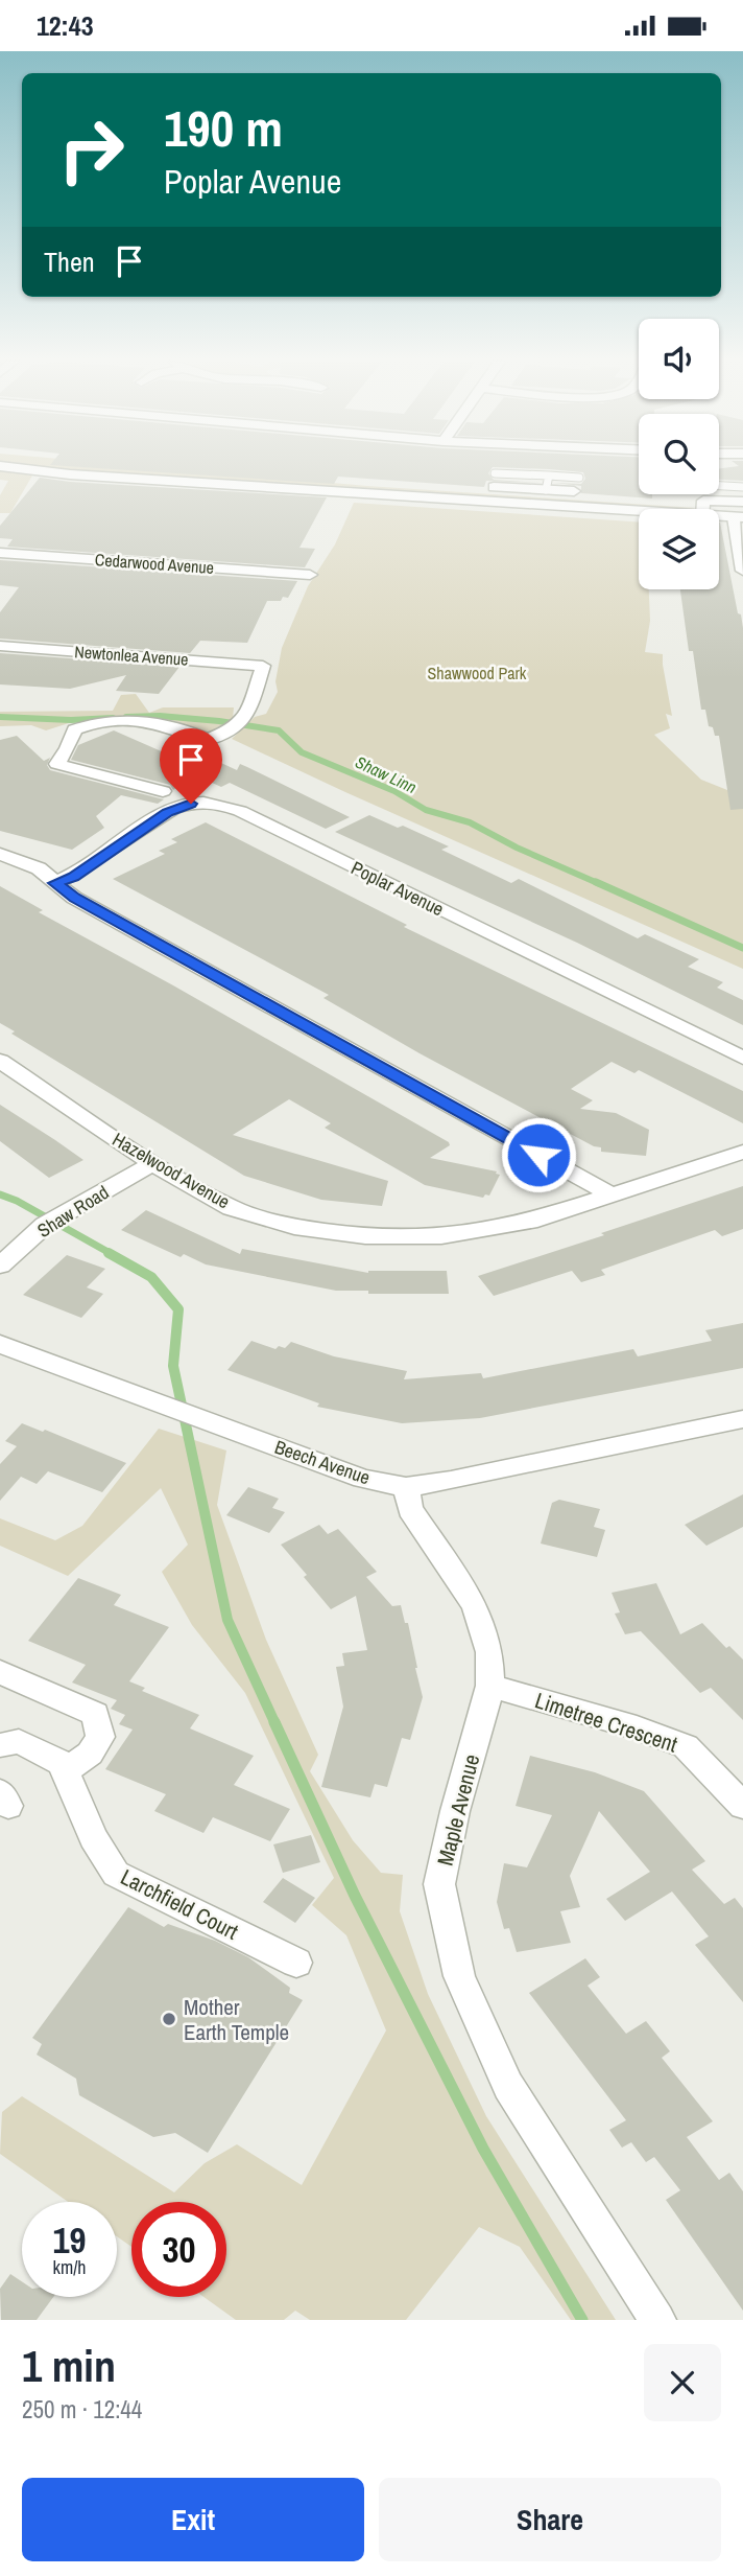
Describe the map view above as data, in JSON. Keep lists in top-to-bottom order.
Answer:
{
  "streets": {
    "street": [
      "Cedarwood Avenue",
      "Newtonlea Avenue",
      "Poplar Avenue",
      "Hazelwood Avenue",
      "Shaw Road",
      "Beech Avenue",
      "Limetree Crescent",
      "Maple Avenue",
      "Larchfield Court"
    ]
  },
  "crossings": [
    ["Hazelwood Avenue", "Shaw Road"],
    ["Beech Avenue", "Maple Avenue"],
    ["Limetree Crescent", "Maple Avenue"]
  ],
  "water": ["Shaw Linn"],
  "parks": ["Shawwood Park"],
  "places": ["Mother Earth Temple"],
  "page": {
    "status": "12:43",
    "turn": ["190 m", "Poplar Avenue"],
    "then": "Then",
    "speed": "19 km/h",
    "limit": "30",
    "heading": ["1 min", "250 m · 12:44"],
    "buttons": ["Exit", "Share"]
  }
}
